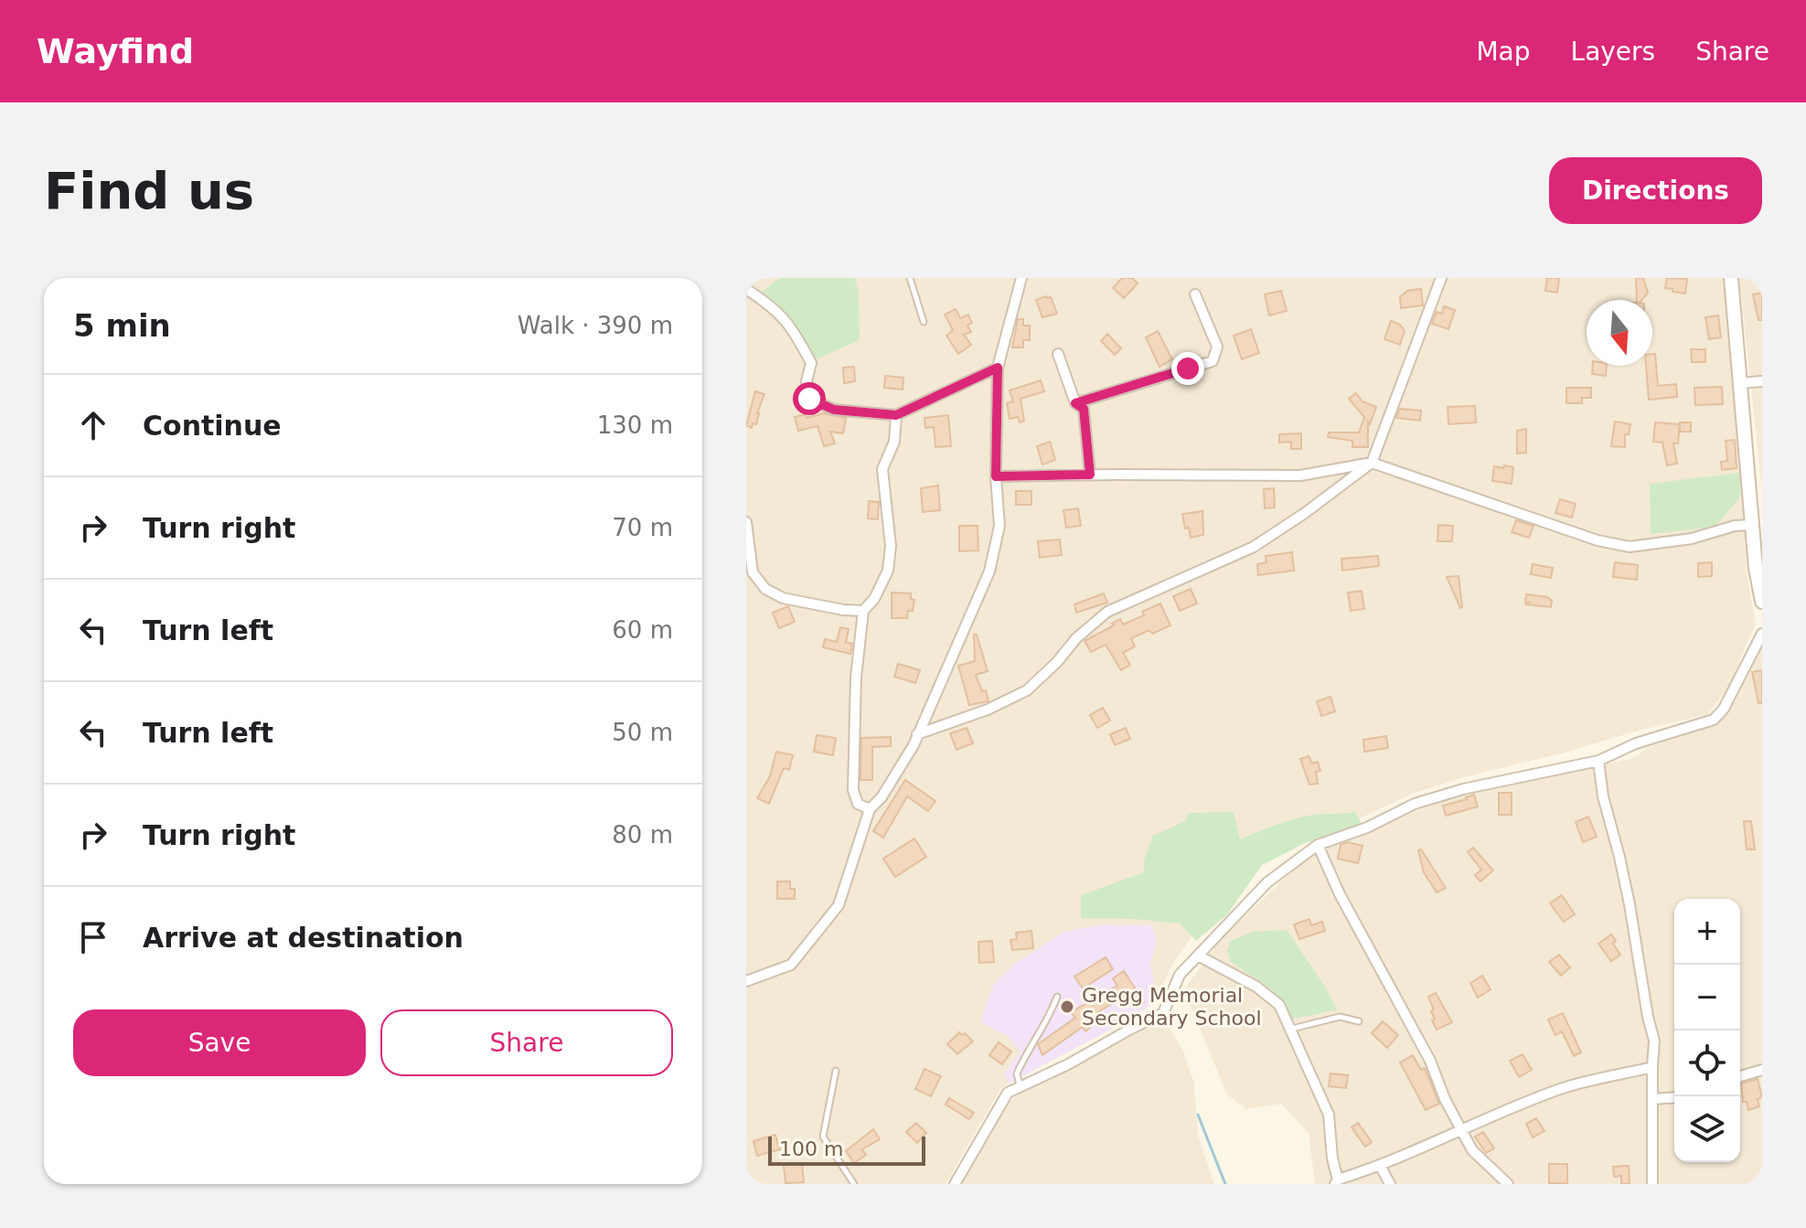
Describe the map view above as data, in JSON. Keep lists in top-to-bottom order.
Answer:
{
  "places": ["Gregg Memorial Secondary School"],
  "scale_bar": "100 m",
  "north": "bottom",
  "page": {
    "header": "Wayfind",
    "nav": ["Map", "Layers", "Share"],
    "buttons": [
      "Directions",
      ["Save", "Share"]
    ],
    "title": "Find us",
    "heading": ["5 min", "Walk · 390 m"],
    "list": [
      ["Continue", "130 m"],
      ["Turn right", "70 m"],
      ["Turn left", "60 m"],
      ["Turn left", "50 m"],
      ["Turn right", "80 m"],
      "Arrive at destination"
    ],
    "map_buttons": ["+", "−"],
    "scale": "100 m"
  }
}
